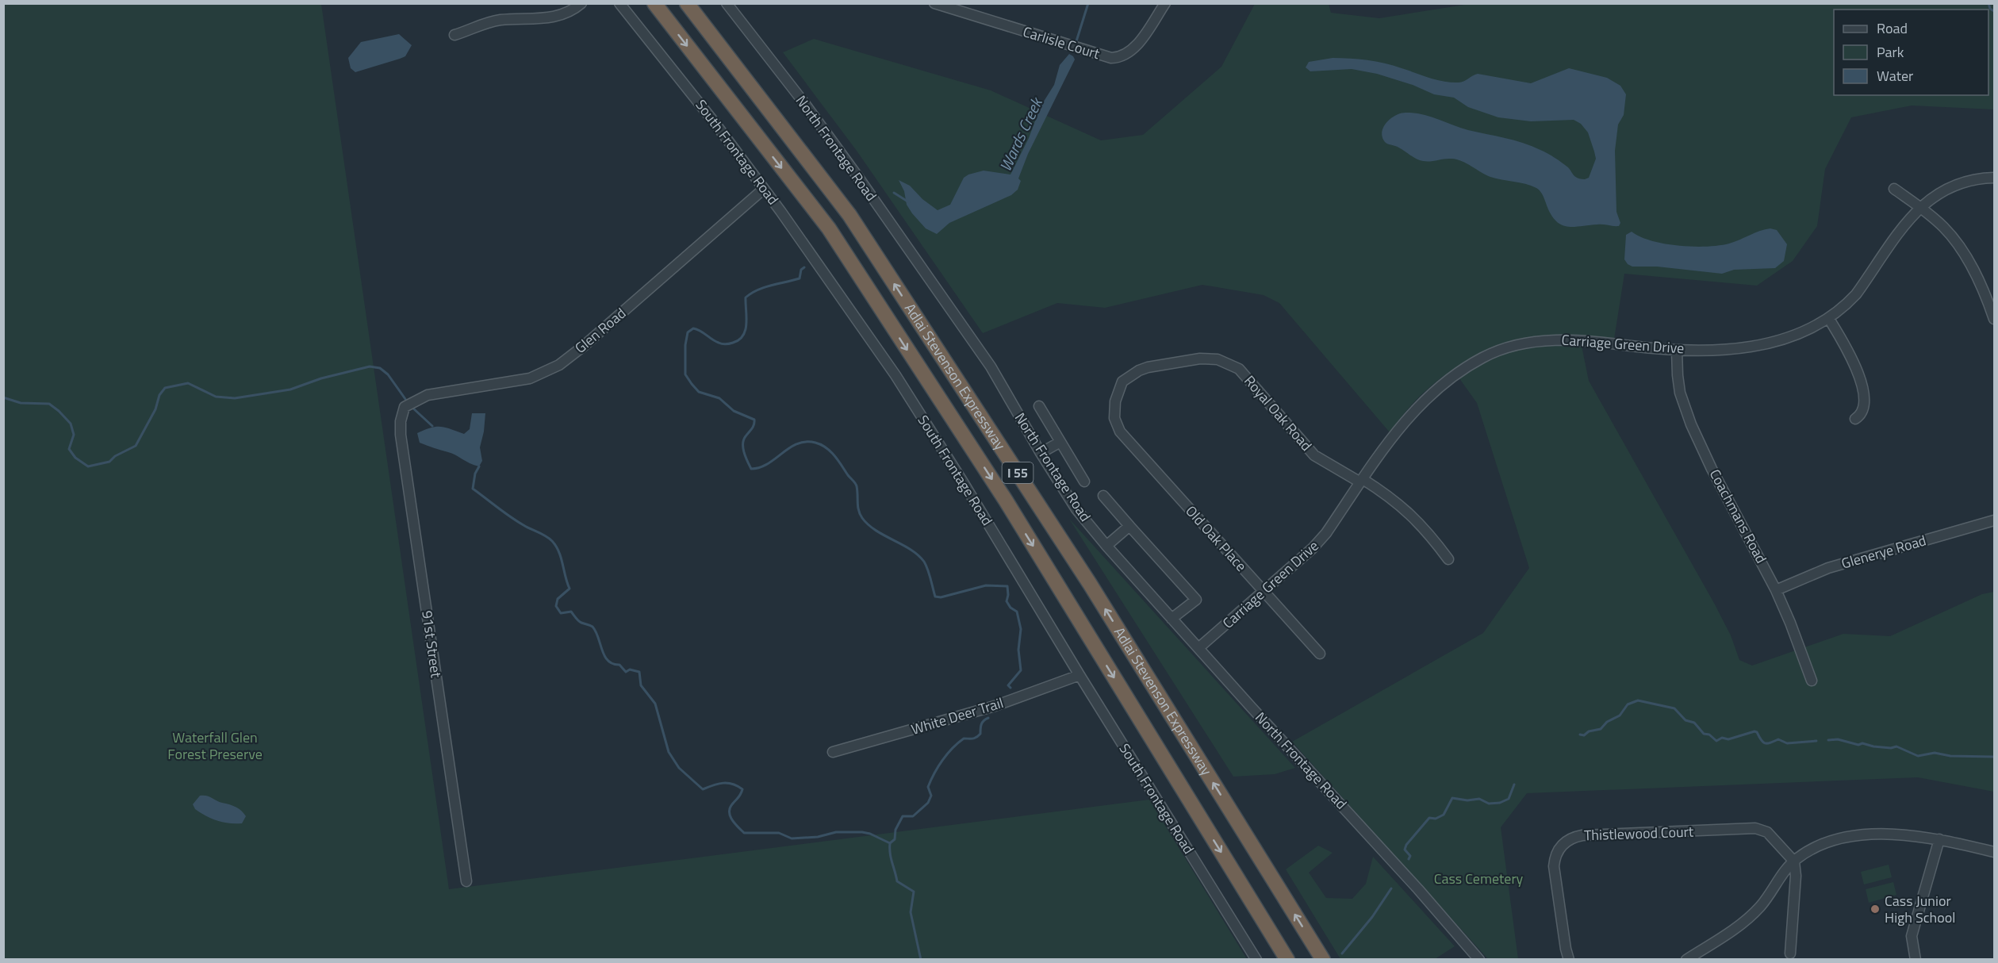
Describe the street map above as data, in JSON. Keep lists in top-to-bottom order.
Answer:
{
  "streets": {
    "highway": ["Adlai Stevenson Expressway", "I 55"],
    "street": [
      "Carlisle Court",
      "North Frontage Road",
      "South Frontage Road",
      "Glen Road",
      "Carriage Green Drive",
      "Royal Oak Road",
      "Coachmans Road",
      "Old Oak Place",
      "Glenerye Road",
      "91st Street",
      "White Deer Trail",
      "Thistlewood Court"
    ]
  },
  "crossings": [
    ["North Frontage Road", "Carriage Green Drive"],
    ["South Frontage Road", "Glen Road"],
    ["South Frontage Road", "White Deer Trail"],
    ["Glen Road", "91st Street"],
    ["Carriage Green Drive", "Royal Oak Road"],
    ["Carriage Green Drive", "Coachmans Road"],
    ["Carriage Green Drive", "Old Oak Place"],
    ["Royal Oak Road", "Old Oak Place"],
    ["Coachmans Road", "Glenerye Road"]
  ],
  "water": ["Wards Creek"],
  "parks": ["Waterfall Glen Forest Preserve", "Cass Cemetery"],
  "places": ["Cass Junior High School"],
  "legend": ["Road", "Park", "Water"]
}
